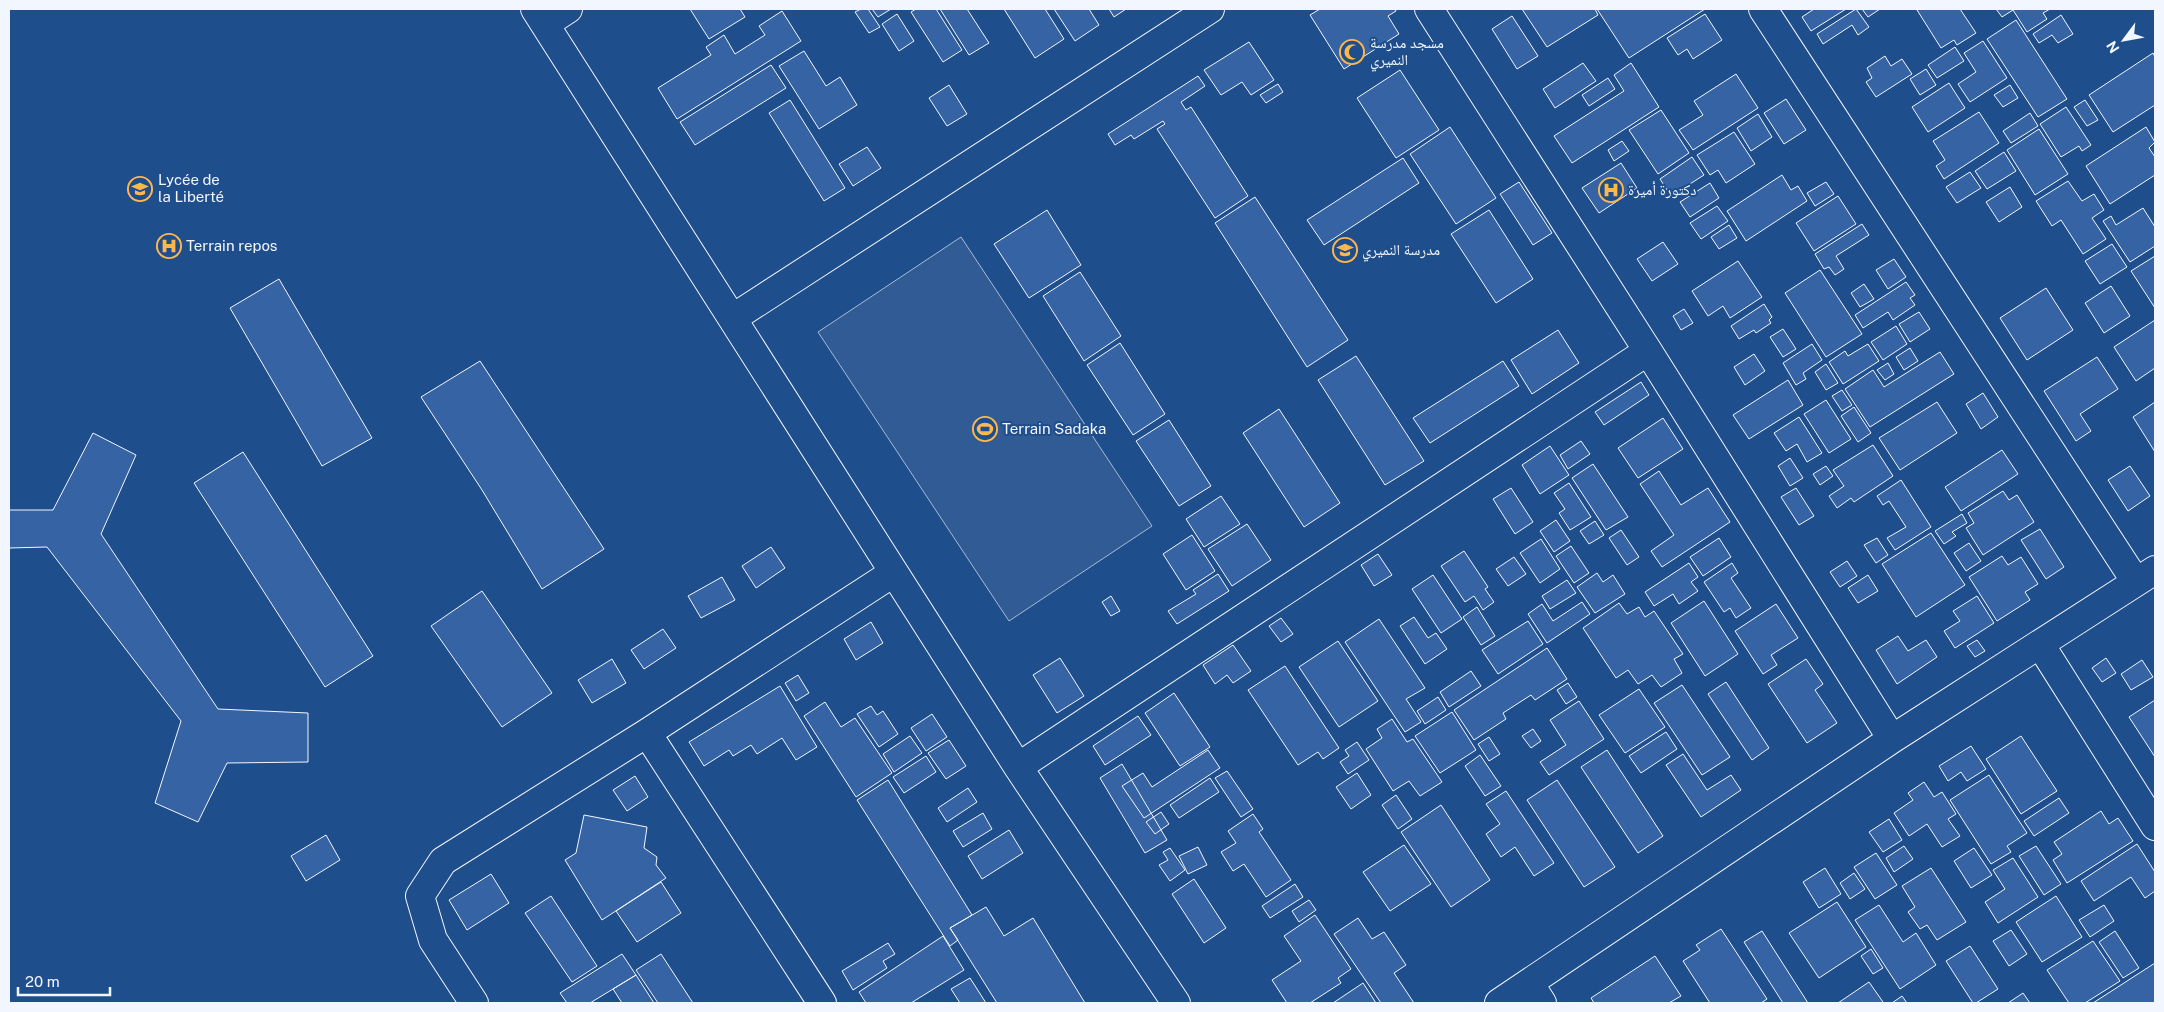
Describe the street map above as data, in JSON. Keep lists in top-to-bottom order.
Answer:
{
  "places": {
    "mosque": ["مسجد مدرسة النميري"],
    "school or university": ["Lycée de la Liberté", "مدرسة النميري"],
    "hospital": ["دكتورة أميرة", "Terrain repos"],
    "sports": ["Terrain Sadaka"]
  },
  "scale_bar": "20 m",
  "north": "bottom left"
}
